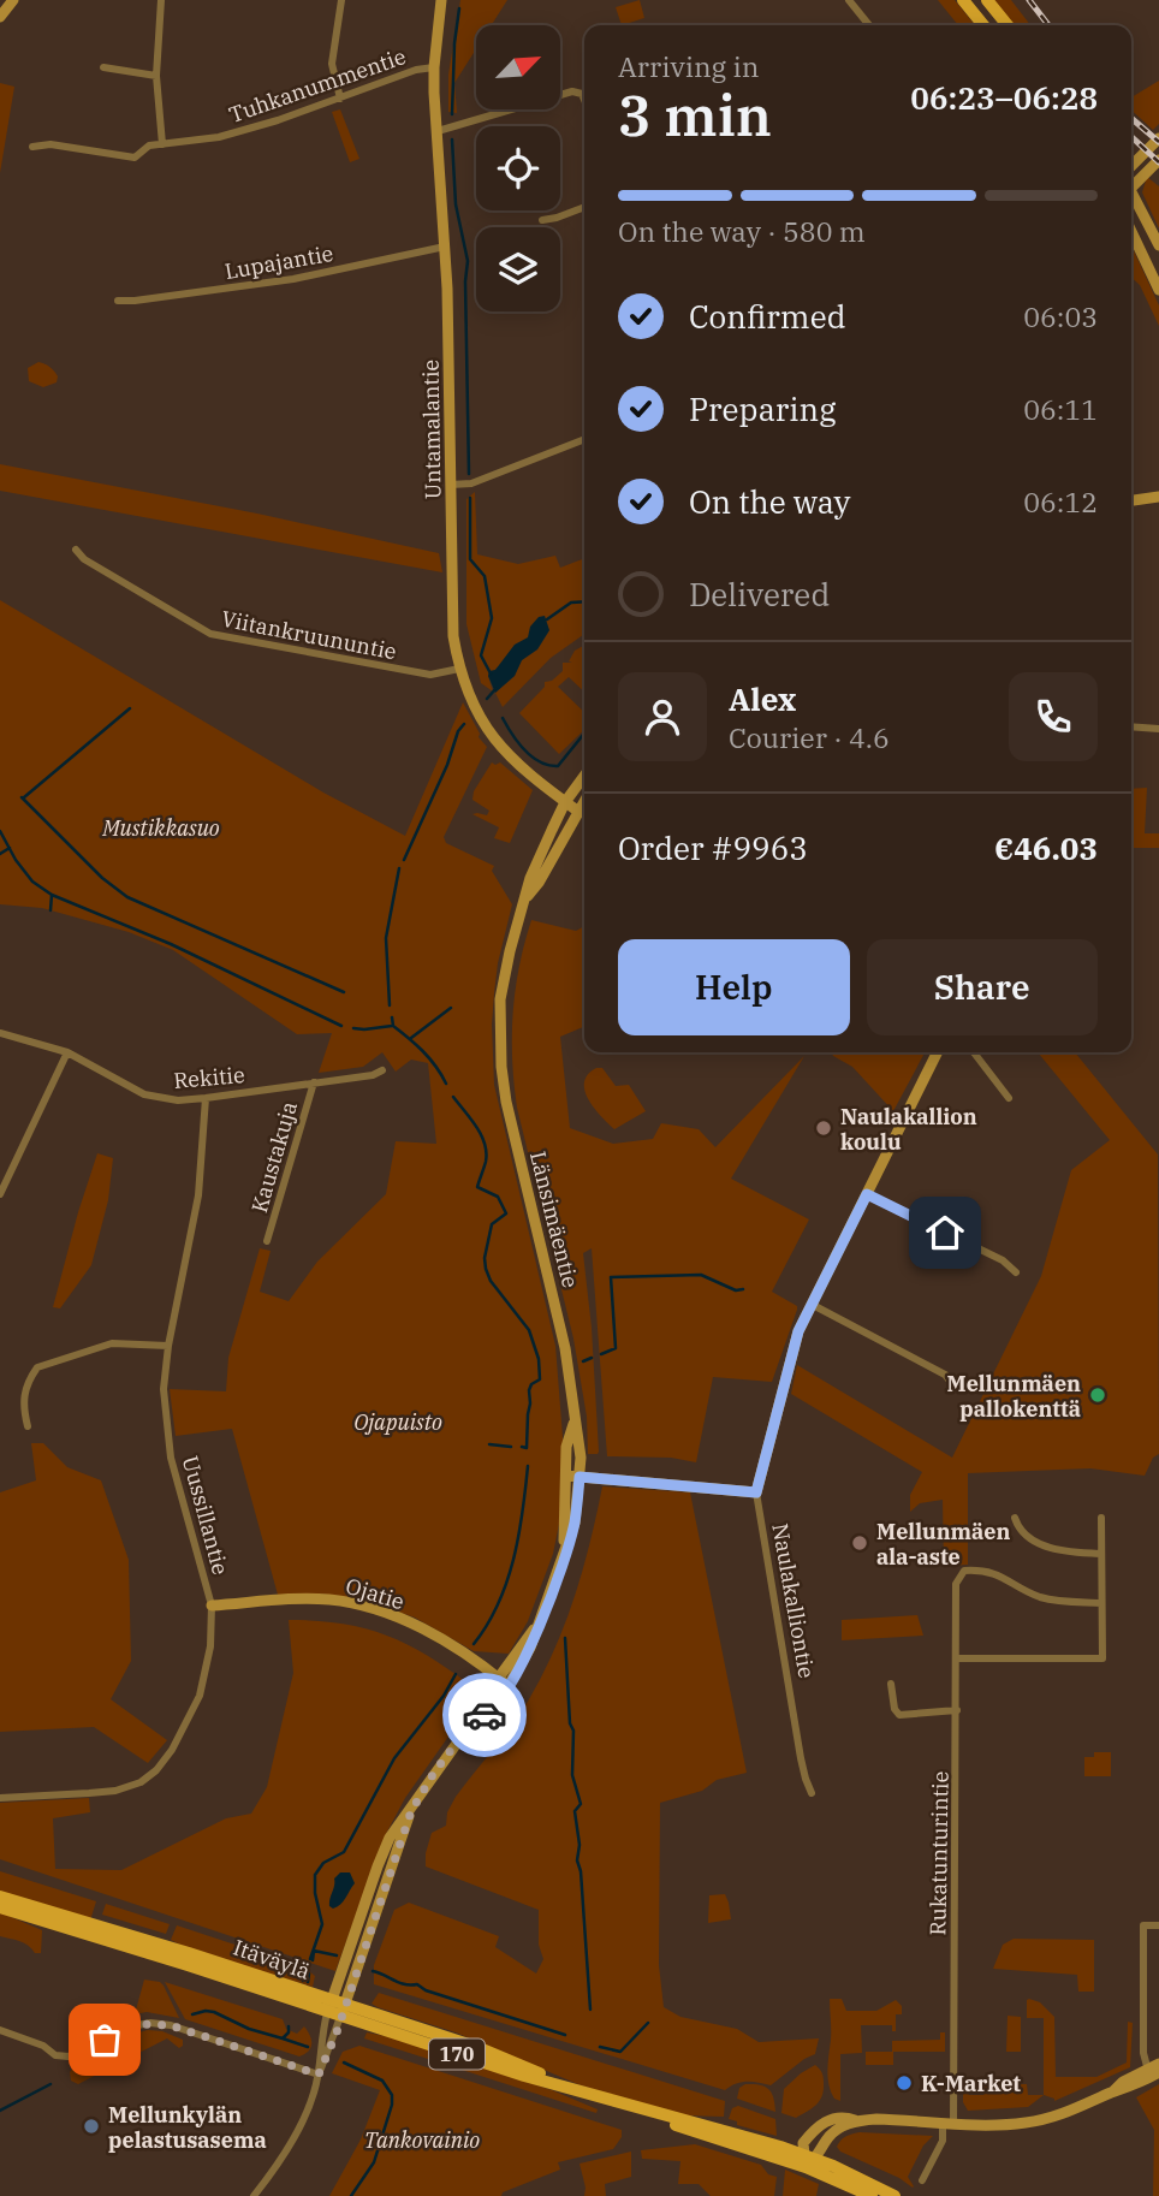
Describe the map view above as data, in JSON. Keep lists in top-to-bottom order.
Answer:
{
  "streets": {
    "main road": [
      "Untamalantie",
      "Länsimäentie",
      "Ojatie",
      "Naulakalliontie",
      "Itäväylä",
      "170"
    ],
    "street": [
      "Tuhkanummentie",
      "Lupajantie",
      "Viitankruununtie",
      "Rekitie",
      "Kaustakuja",
      "Uussillantie",
      "Rukatunturintie"
    ]
  },
  "crossings": [
    ["Tuhkanummentie", "Untamalantie"],
    ["Lupajantie", "Untamalantie"],
    ["Untamalantie", "Viitankruununtie"],
    ["Untamalantie", "Länsimäentie"],
    ["Rekitie", "Kaustakuja"],
    ["Rekitie", "Uussillantie"],
    ["Länsimäentie", "Ojatie"],
    ["Länsimäentie", "Itäväylä"],
    ["Uussillantie", "Ojatie"]
  ],
  "parks": ["Mustikkasuo", "Ojapuisto", "Tankovainio"],
  "places": [
    "Naulakallion koulu",
    "Mellunmäen pallokenttä",
    "Mellunmäen ala-aste",
    "K-Market",
    "Mellunkylän pelastusasema"
  ],
  "north": "top right",
  "page": {
    "heading": ["3 min", "Arriving in", "06:23–06:28"],
    "panel": [
      "Alex",
      "Courier · 4.6",
      "Order #9963",
      "€46.03"
    ],
    "bar": "On the way · 580 m",
    "list": [
      ["Confirmed", "06:03"],
      ["Preparing", "06:11"],
      ["On the way", "06:12"],
      "Delivered"
    ],
    "buttons": ["Help", "Share"]
  }
}
